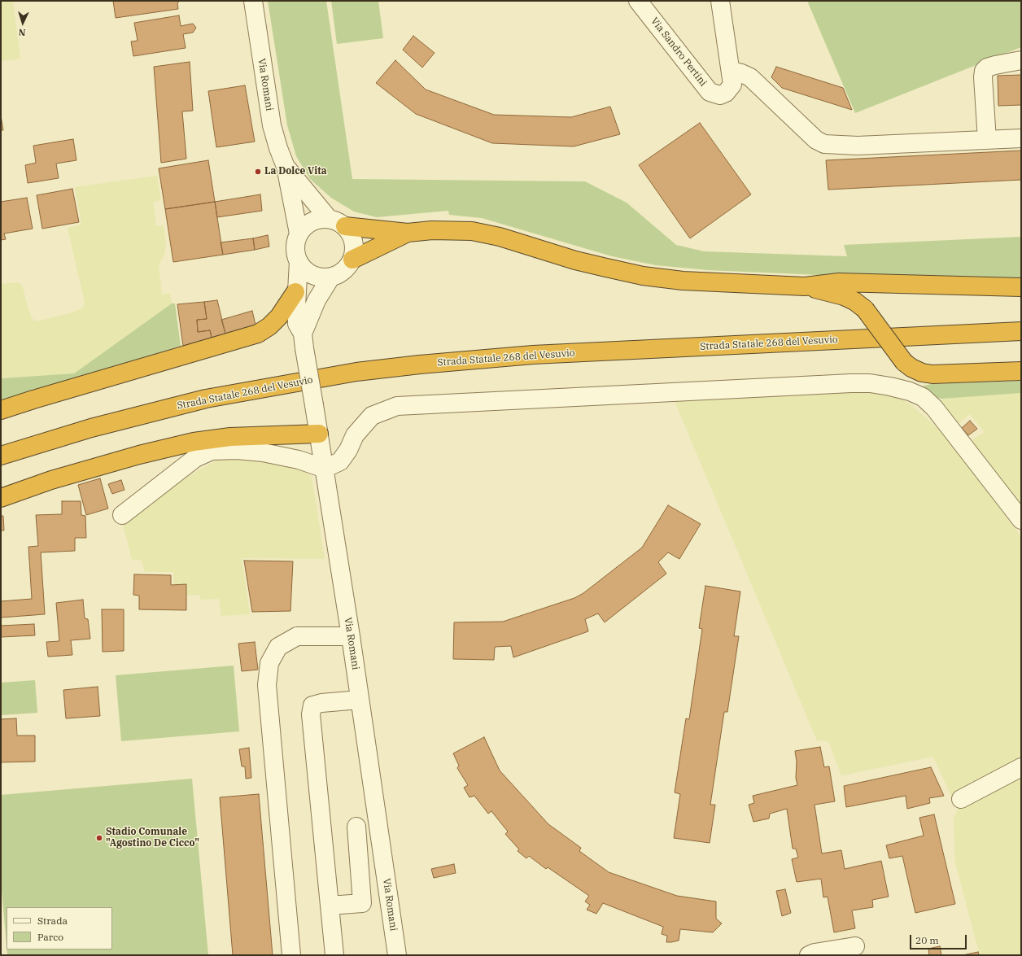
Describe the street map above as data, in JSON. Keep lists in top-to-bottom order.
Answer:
{
  "streets": {
    "highway": ["Strada Statale 268 del Vesuvio"],
    "street": ["Via Sandro Pertini", "Via Romani"]
  },
  "places": ["La Dolce Vita", "Stadio Comunale \"Agostino De Cicco\""],
  "legend": ["Strada", "Parco"],
  "scale_bar": "20 m",
  "north": "bottom"
}
